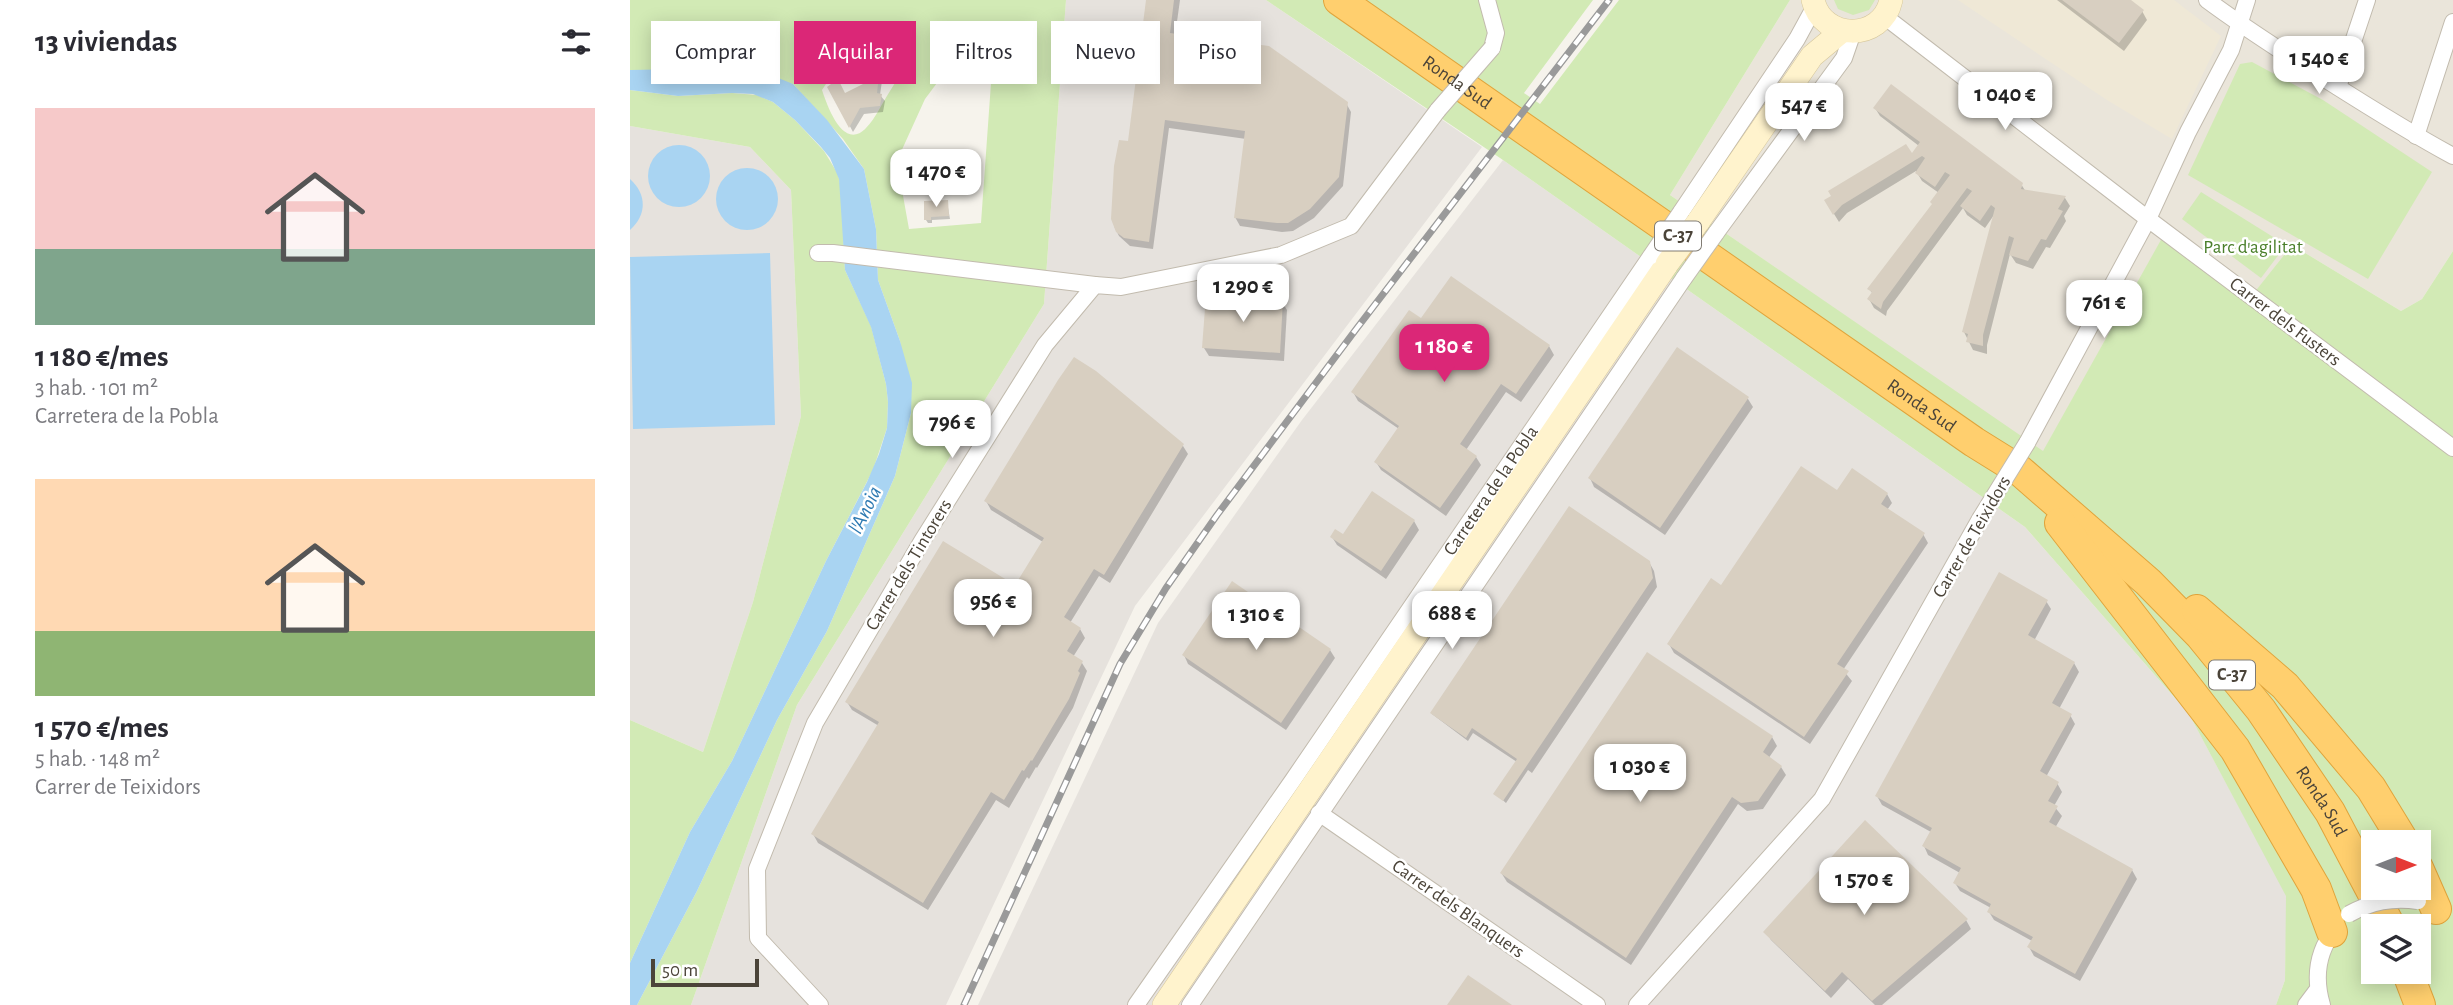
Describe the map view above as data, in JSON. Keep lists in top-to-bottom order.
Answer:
{
  "streets": {
    "highway": ["Ronda Sud", "C-37"],
    "street": [
      "Carrer dels Fusters",
      "Carretera de la Pobla",
      "Carrer de Teixidors",
      "Carrer dels Tintorers",
      "Carrer dels Blanquers"
    ]
  },
  "crossings": [
    ["Ronda Sud", "C-37"],
    ["Ronda Sud", "Carrer de Teixidors"],
    ["C-37", "Carrer de Teixidors"],
    ["Carrer dels Fusters", "Carrer de Teixidors"],
    ["Carretera de la Pobla", "Carrer dels Blanquers"]
  ],
  "water": ["l'Anoia"],
  "parks": ["Parc d'agilitat"],
  "scale_bar": "50 m",
  "north": "right",
  "page": {
    "heading": "13 viviendas",
    "chip": [
      "Comprar",
      "Alquilar",
      "Filtros",
      "Nuevo",
      "Piso"
    ],
    "price": [
      "1 540 €",
      "1 040 €",
      "547 €",
      "1 470 €",
      "1 290 €",
      "761 €",
      "1 180 €",
      "796 €",
      "956 €",
      "688 €",
      "1 310 €",
      "1 030 €",
      "1 570 €"
    ],
    "list": [
      {
        "name": "1 180 €/mes",
        "note": "3 hab. · 101 m² · Carretera de la Pobla"
      },
      {
        "name": "1 570 €/mes",
        "note": "5 hab. · 148 m² · Carrer de Teixidors"
      }
    ],
    "scale": "50 m"
  }
}
